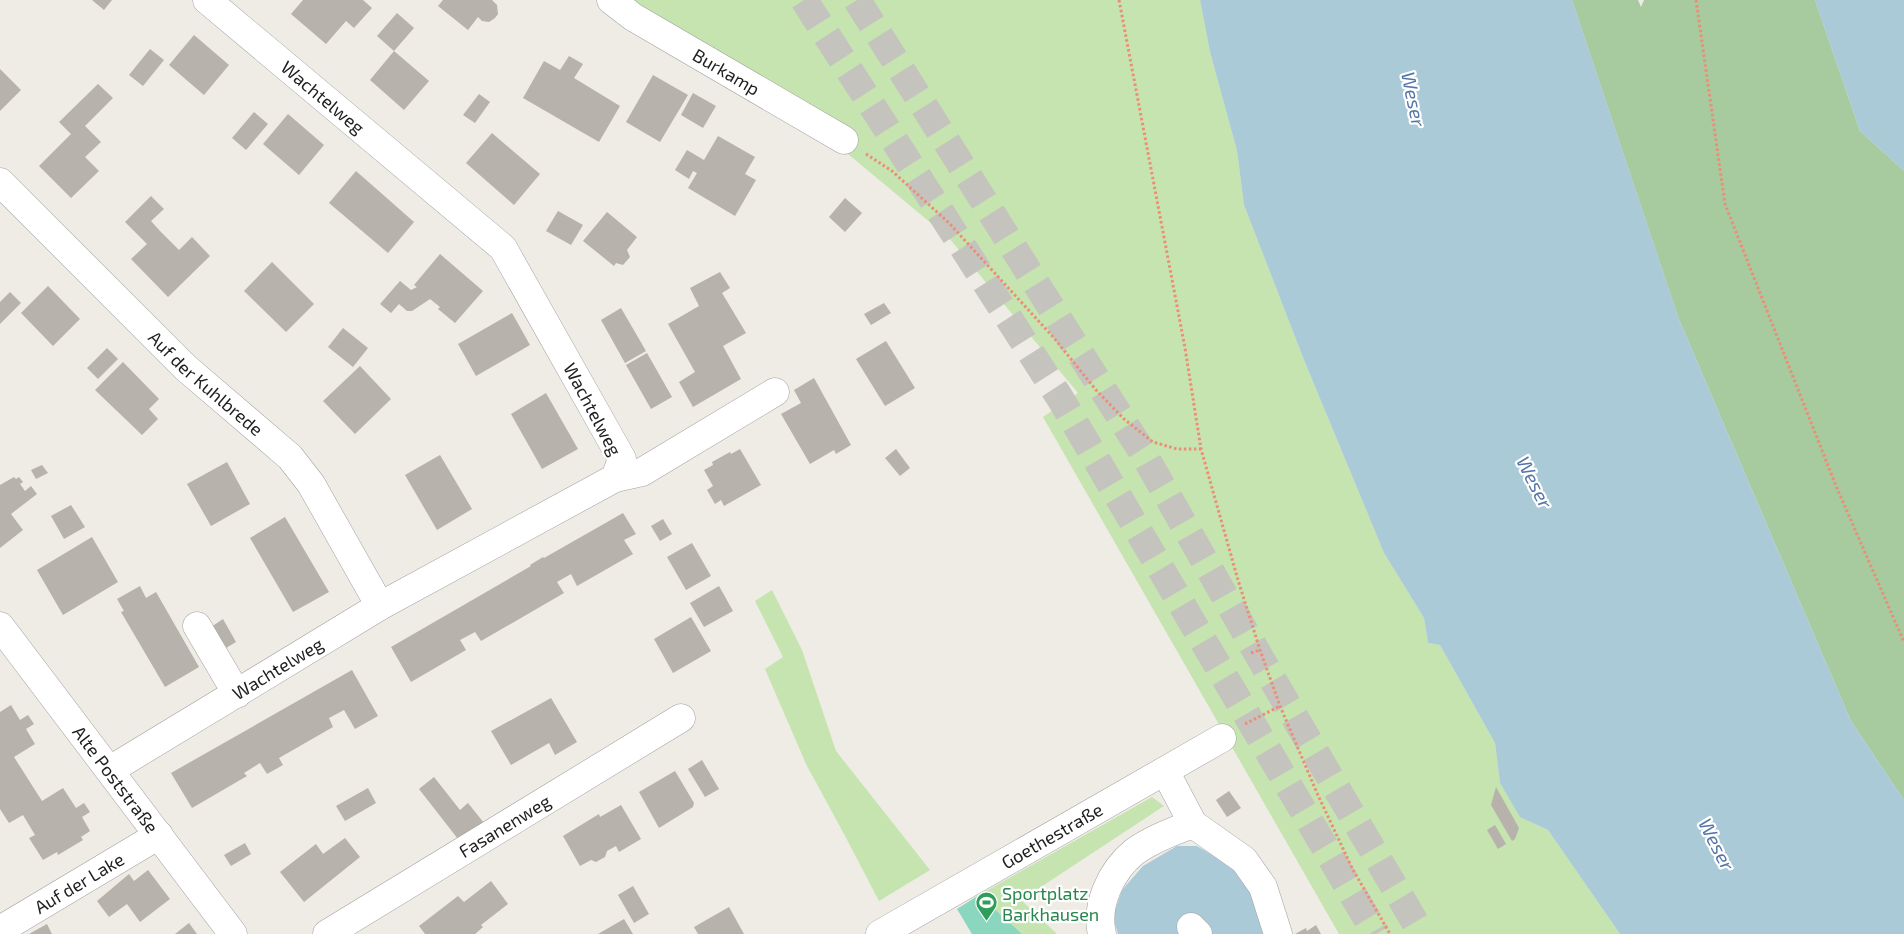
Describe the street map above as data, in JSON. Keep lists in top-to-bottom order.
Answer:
{
  "streets": {
    "street": [
      "Burkamp",
      "Wachtelweg",
      "Auf der Kuhlbrede",
      "Alte Poststraße",
      "Fasanenweg",
      "Goethestraße",
      "Auf der Lake"
    ]
  },
  "crossings": [
    ["Wachtelweg", "Auf der Kuhlbrede"],
    ["Wachtelweg", "Alte Poststraße"],
    ["Alte Poststraße", "Auf der Lake"]
  ],
  "water": ["Weser"],
  "places": {
    "sports": ["Sportplatz Barkhausen"]
  }
}
